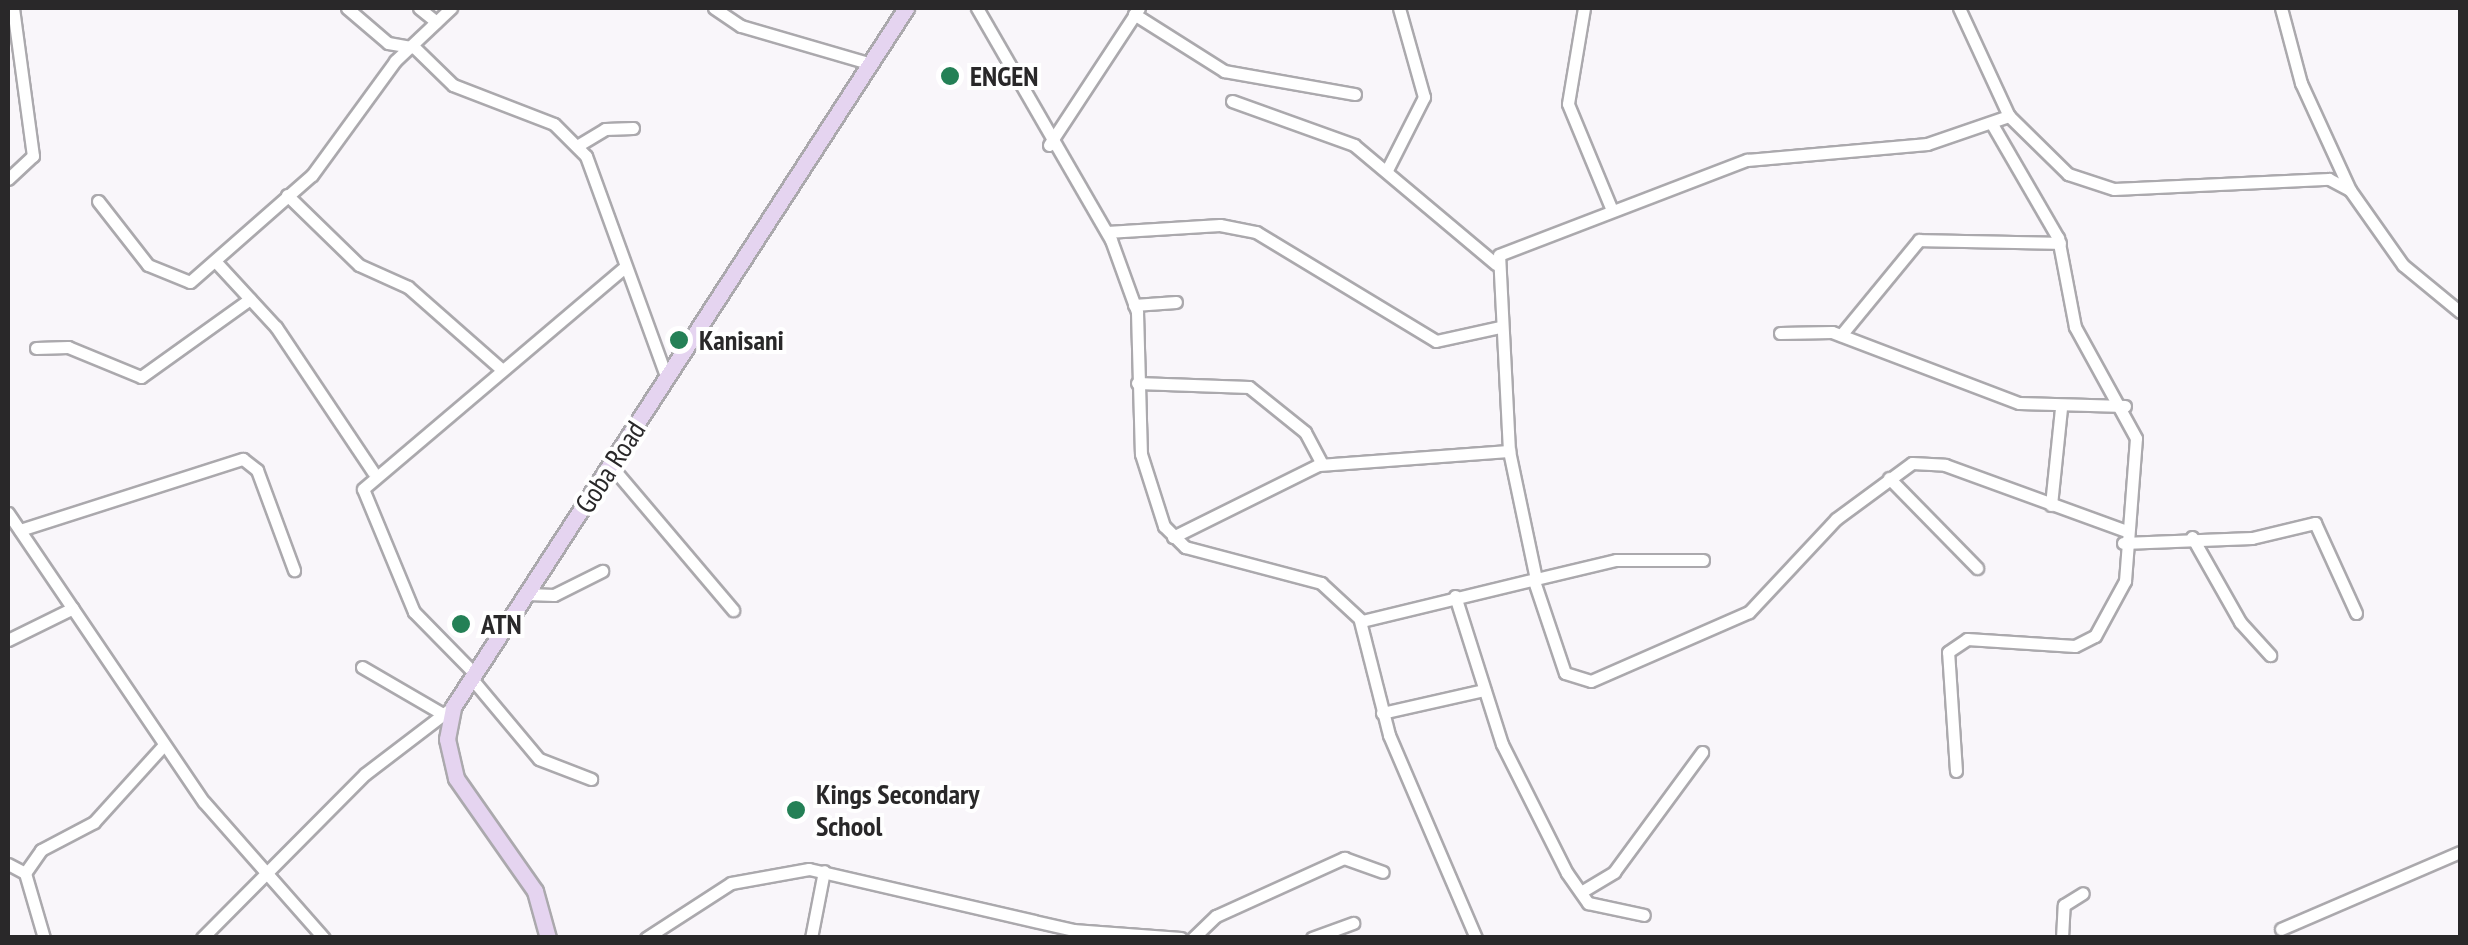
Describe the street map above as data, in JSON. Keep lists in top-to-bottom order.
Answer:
{
  "streets": {
    "main road": ["Goba Road"]
  },
  "places": [
    "ENGEN",
    "Kanisani",
    "ATN",
    "Kings Secondary School"
  ]
}
